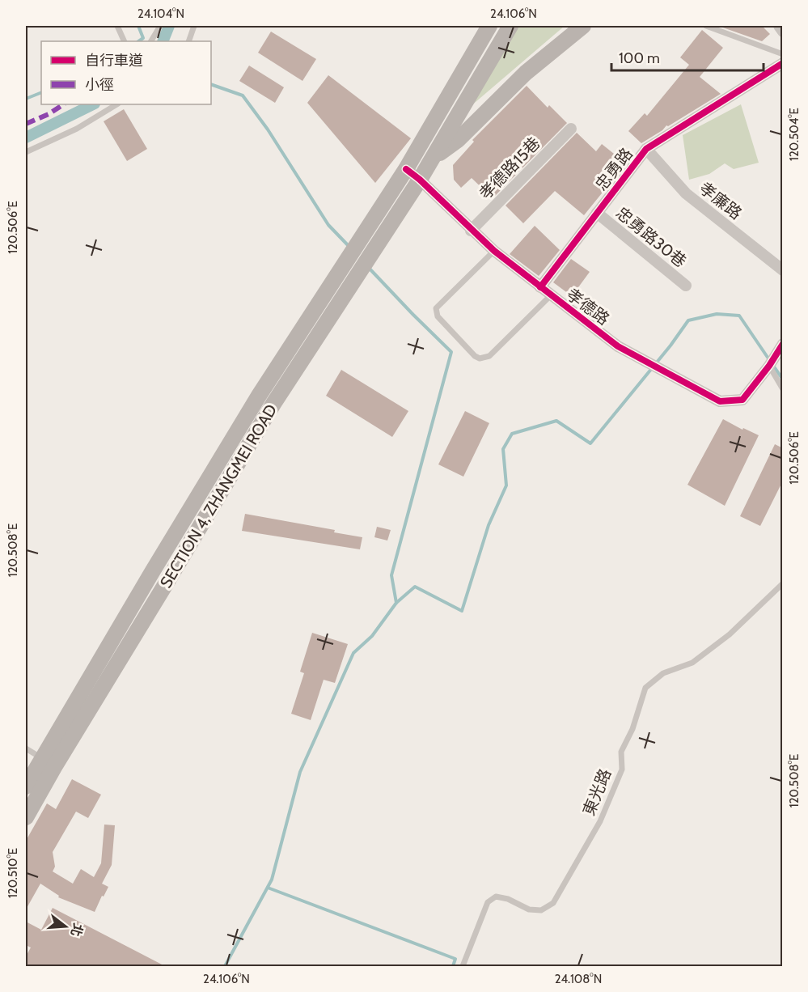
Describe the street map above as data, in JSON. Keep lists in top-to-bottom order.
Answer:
{
  "streets": {
    "main road": ["SECTION 4, ZHANGMEI ROAD"],
    "street": [
      "孝德路15巷",
      "忠勇路",
      "孝廉路",
      "忠勇路30巷",
      "孝德路"
    ],
    "lane": ["東光路"]
  },
  "crossings": [
    ["孝德路15巷", "孝德路"],
    ["忠勇路", "孝廉路"],
    ["忠勇路", "忠勇路30巷"],
    ["忠勇路", "孝德路"],
    ["孝德路", "SECTION 4, ZHANGMEI ROAD"]
  ],
  "legend": ["自行車道", "小徑"],
  "scale_bar": "100 m",
  "north": "right",
  "coordinates": [
    "24.104°N",
    "24.106°N",
    "120.504°E",
    "120.506°E",
    "120.508°E",
    "120.510°E",
    "24.108°N"
  ]
}
